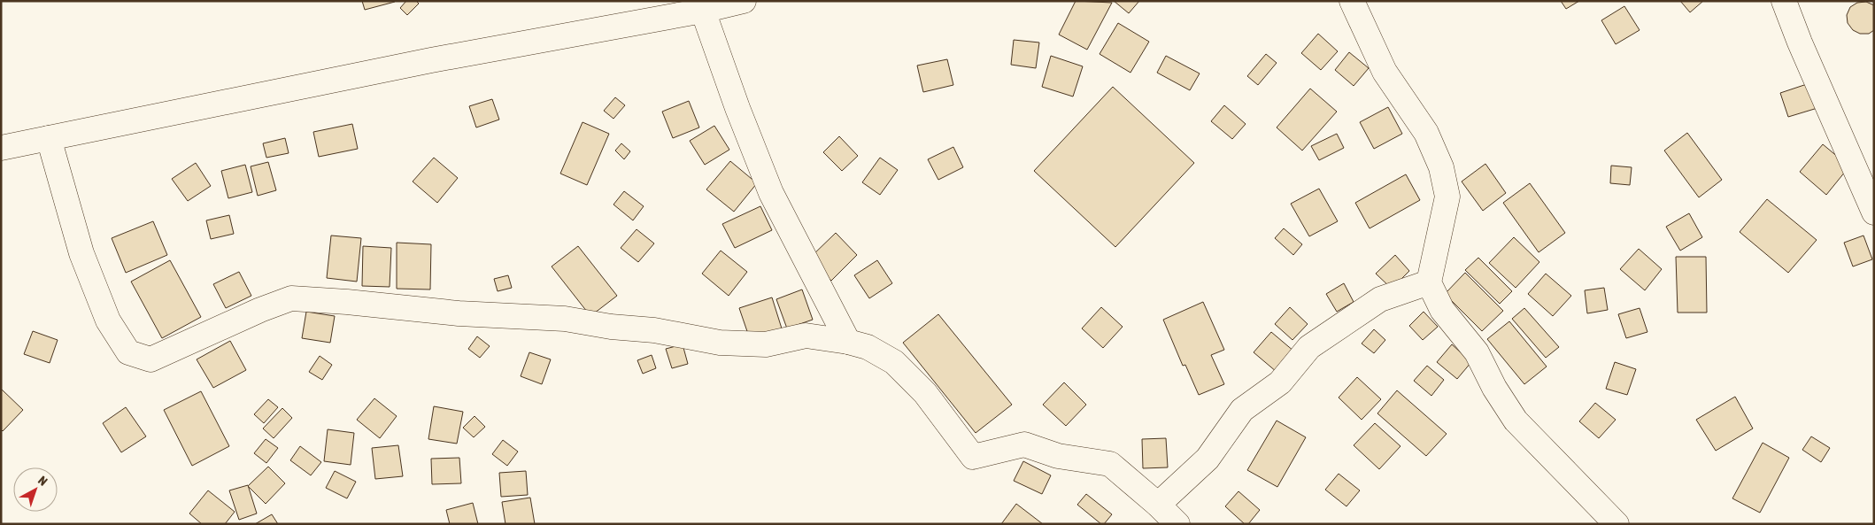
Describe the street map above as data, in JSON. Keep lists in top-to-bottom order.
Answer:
{
  "north": "top right"
}
